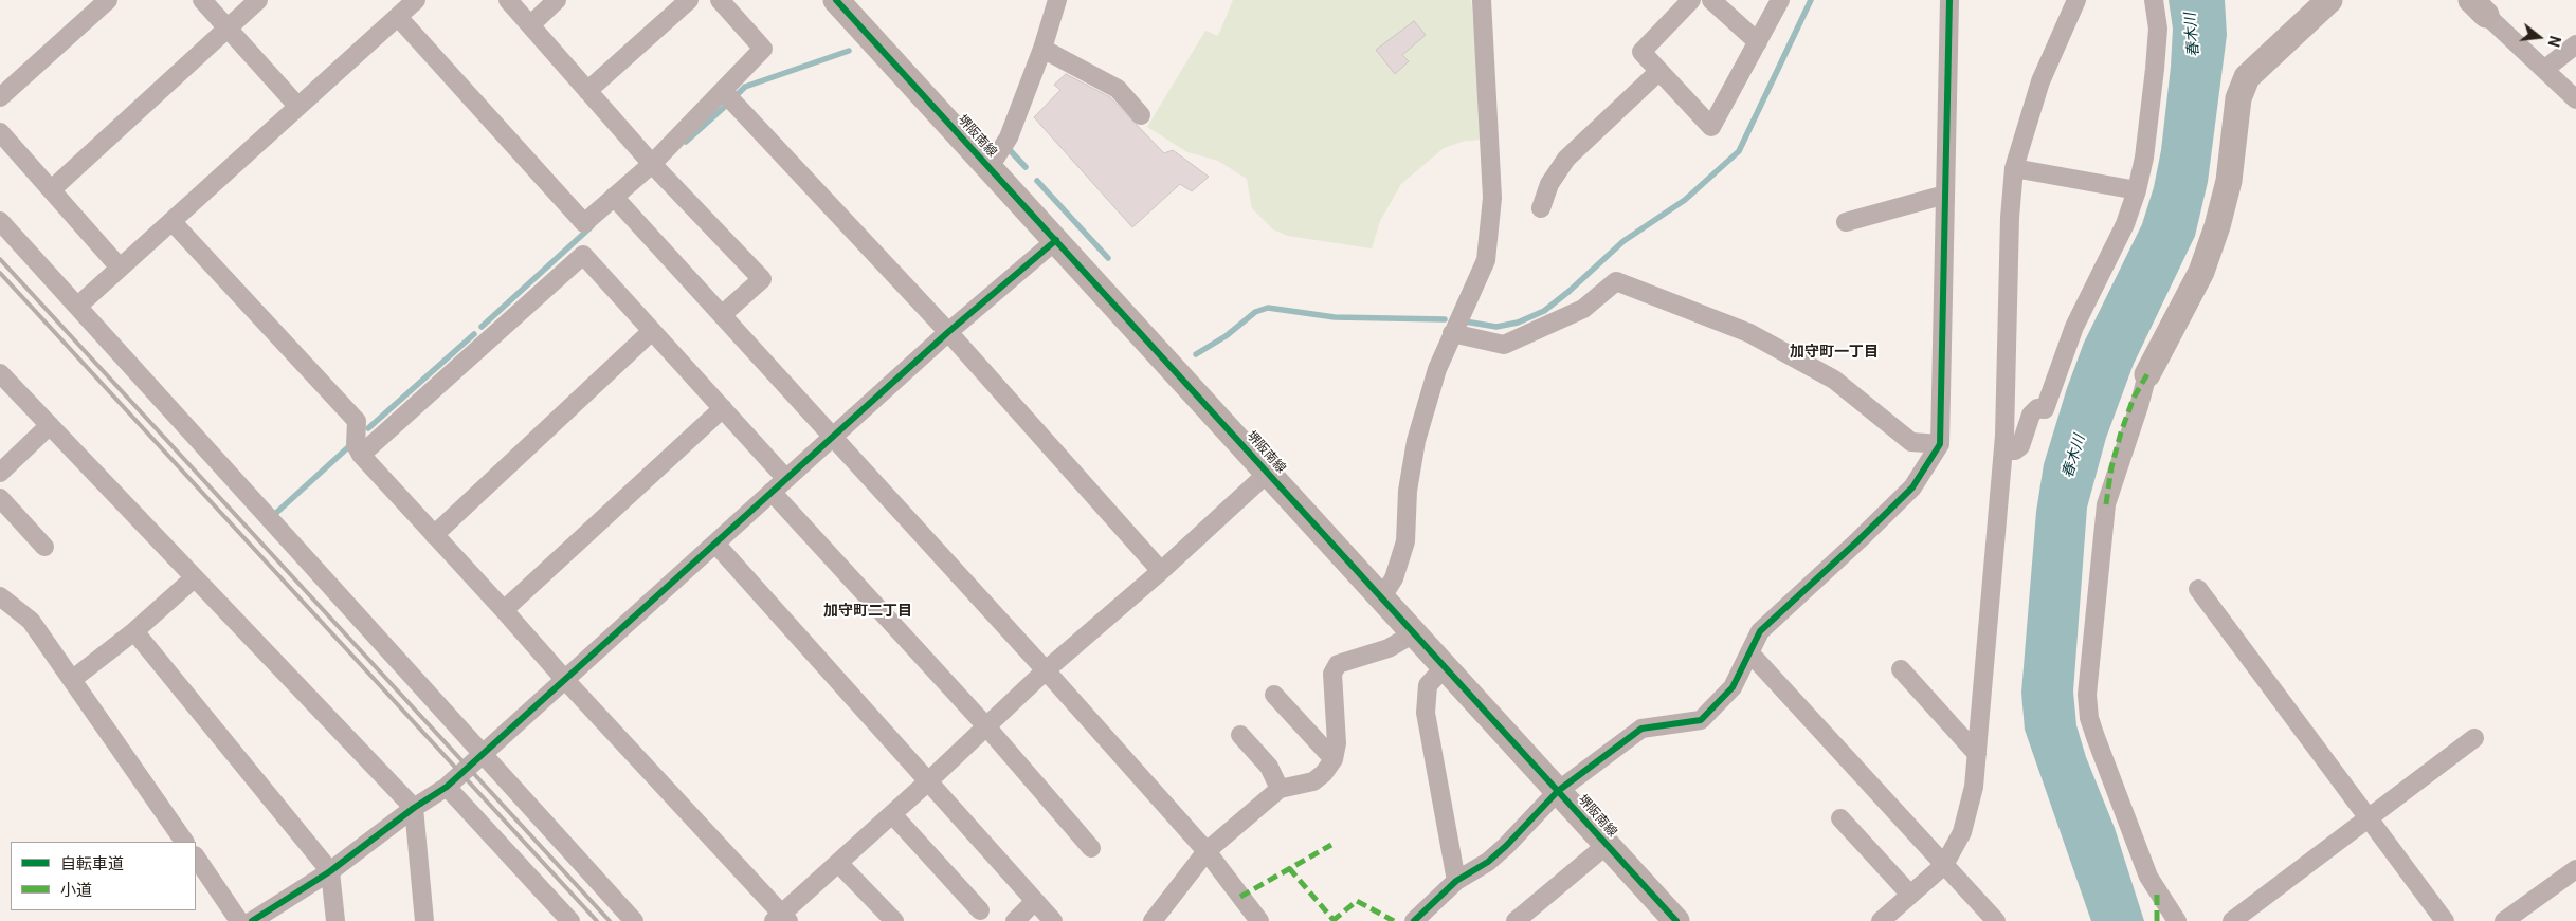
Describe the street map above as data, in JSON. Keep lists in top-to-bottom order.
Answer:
{
  "streets": {
    "main road": ["堺阪南線"]
  },
  "districts": ["加守町一丁目", "加守町二丁目"],
  "water": ["春木川"],
  "legend": ["自転車道", "小道"],
  "north": "right"
}
